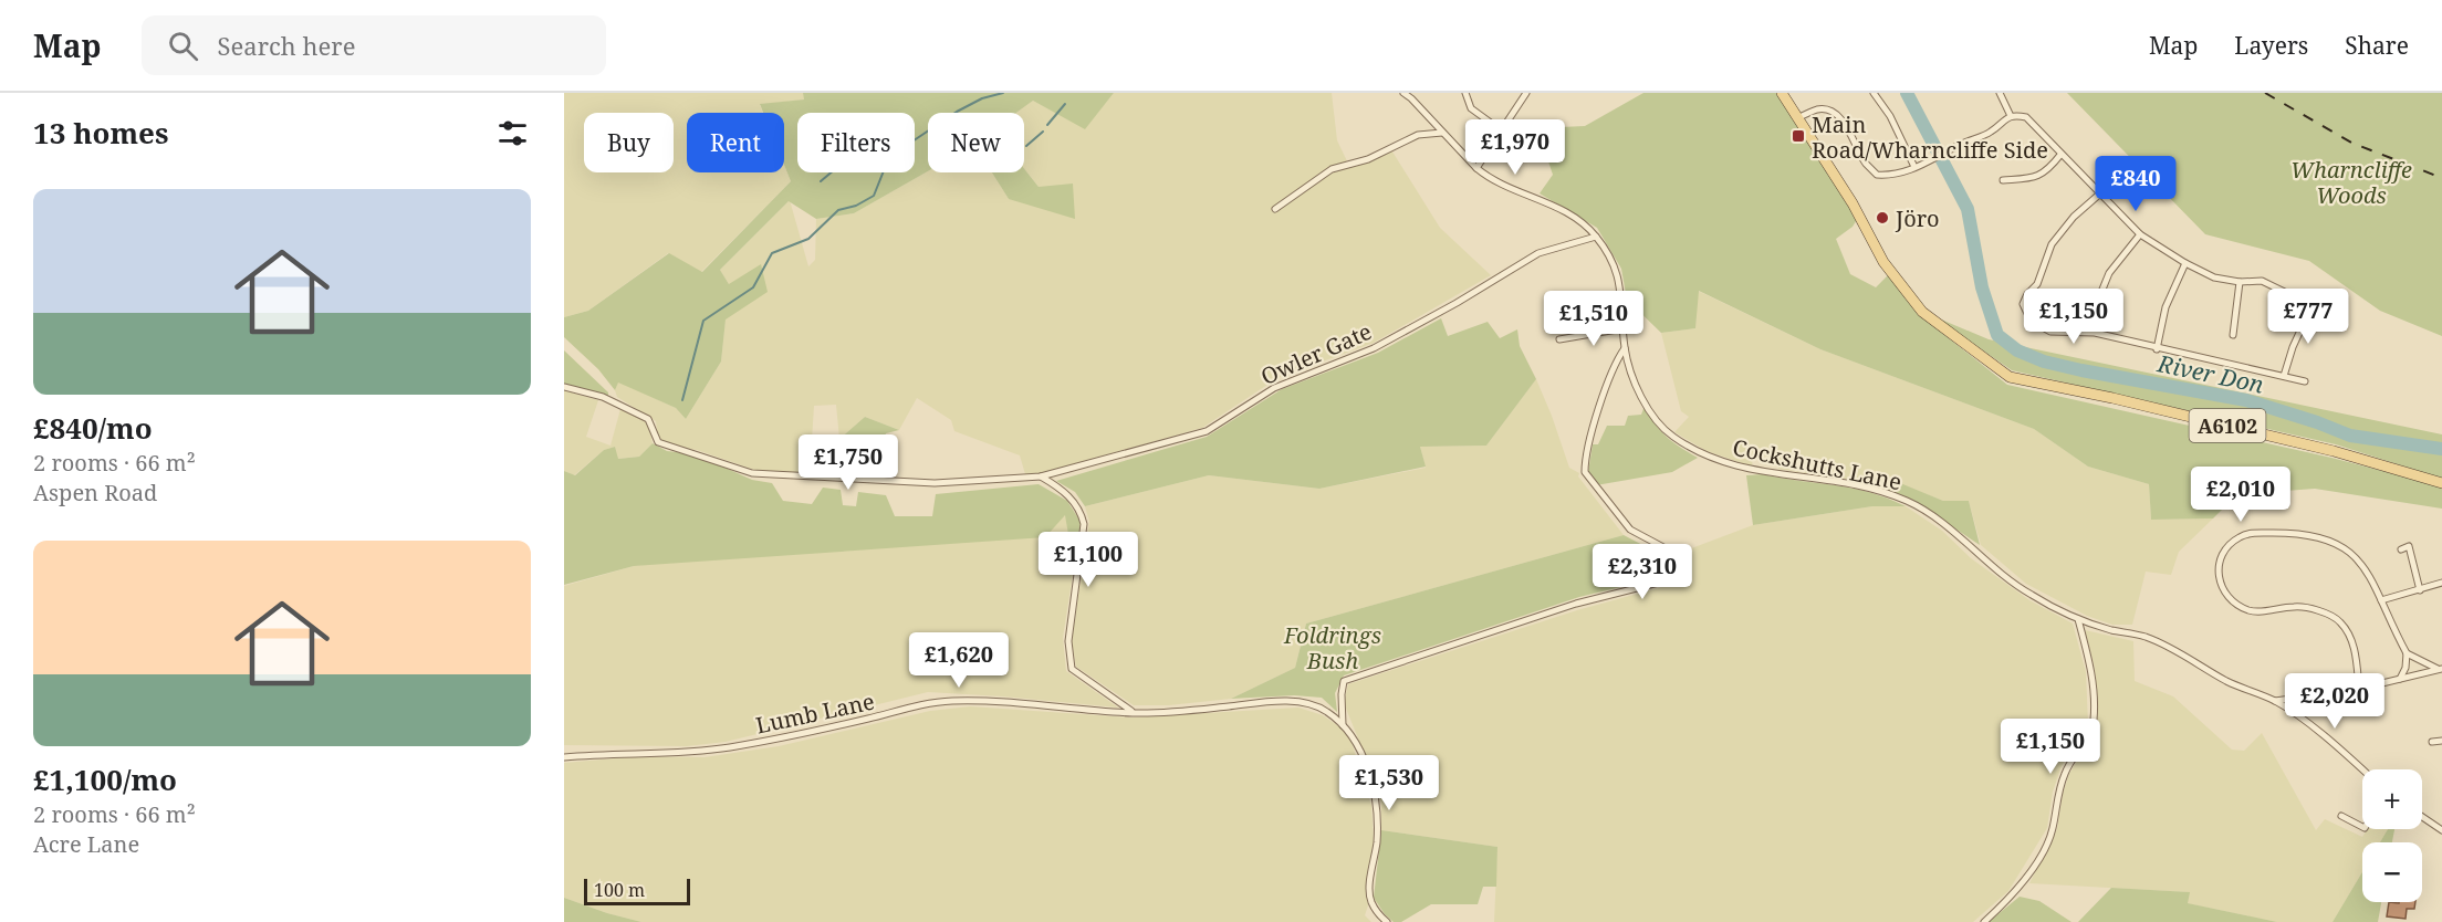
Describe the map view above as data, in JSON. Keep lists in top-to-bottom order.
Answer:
{
  "streets": {
    "main road": ["A6102"],
    "street": ["Owler Gate", "Cockshutts Lane", "Lumb Lane"]
  },
  "crossings": [
    ["Owler Gate", "Cockshutts Lane"]
  ],
  "water": ["River Don"],
  "parks": ["Wharncliffe Woods", "Foldrings Bush"],
  "places": {
    "transit": ["Main Road/Wharncliffe Side"],
    "other": ["Jöro"]
  },
  "scale_bar": "100 m",
  "page": {
    "header": "Map",
    "search": "Search here",
    "nav": ["Map", "Layers", "Share"],
    "heading": "13 homes",
    "chip": [
      "Buy",
      "Rent",
      "Filters",
      "New"
    ],
    "price": [
      "£1,970",
      "£840",
      "£1,150",
      "£777",
      "£1,510",
      "£1,750",
      "£2,010",
      "£1,100",
      "£2,310",
      "£1,620",
      "£2,020",
      "£1,150",
      "£1,530"
    ],
    "list": [
      {
        "name": "£840/mo",
        "note": "2 rooms · 66 m² · Aspen Road"
      },
      {
        "name": "£1,100/mo",
        "note": "2 rooms · 66 m² · Acre Lane"
      }
    ],
    "map_buttons": ["+", "−"],
    "scale": "100 m"
  }
}
